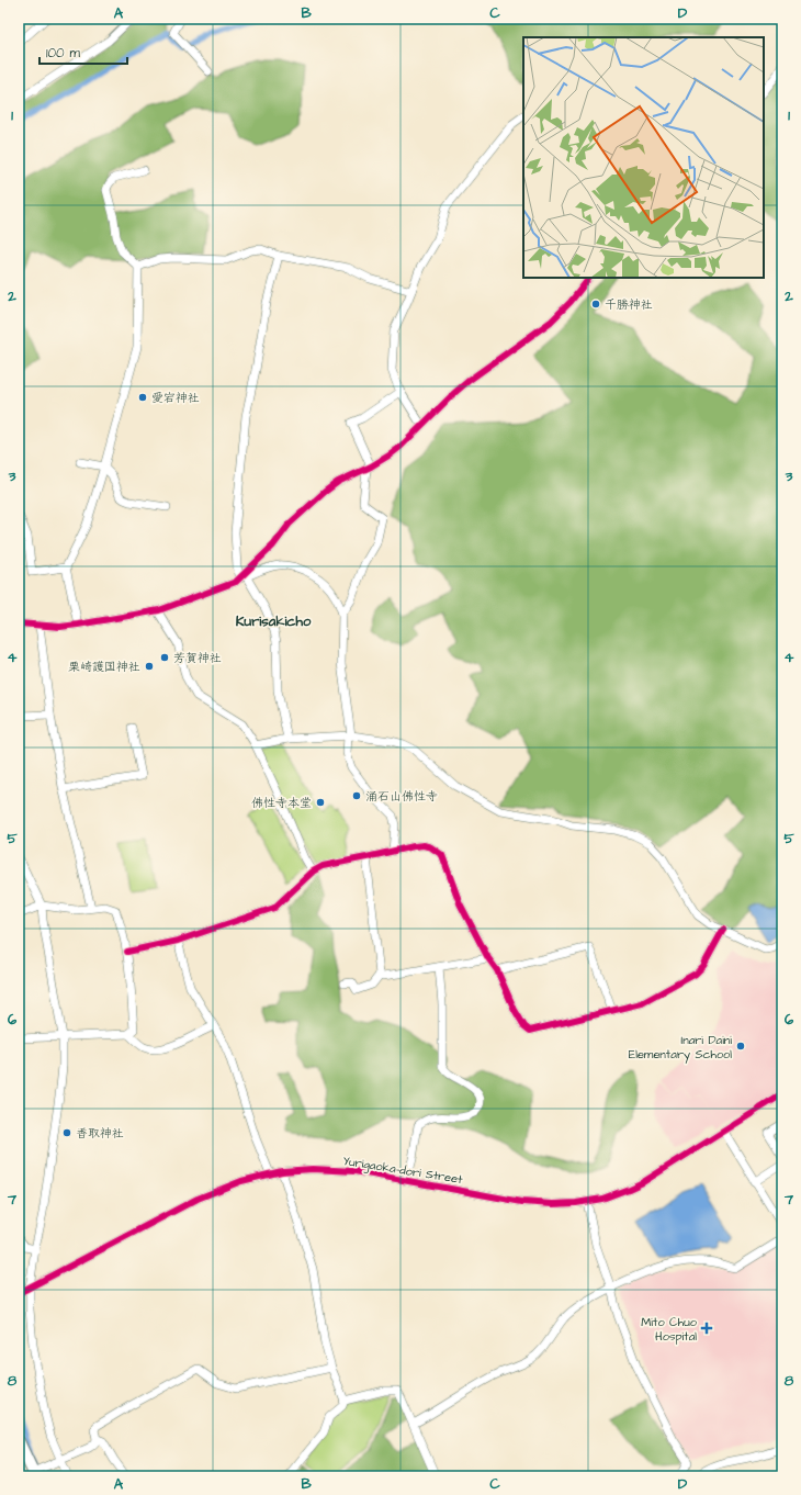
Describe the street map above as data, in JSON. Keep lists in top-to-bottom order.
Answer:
{
  "streets": {
    "street": ["Yurigaoka-dori Street"]
  },
  "districts": ["Kurisakicho"],
  "places": {
    "other": [
      "千勝神社",
      "愛宕神社",
      "芳賀神社",
      "栗崎護国神社",
      "涌石山佛性寺",
      "佛性寺本堂",
      "Inari Daini Elementary School",
      "香取神社"
    ],
    "health": ["Mito Chuo Hospital"]
  },
  "scale_bar": "100 m",
  "grid": {
    "columns": [
      "A",
      "B",
      "C",
      "D"
    ],
    "rows": [
      "1",
      "2",
      "3",
      "4",
      "5",
      "6",
      "7",
      "8"
    ]
  }
}
